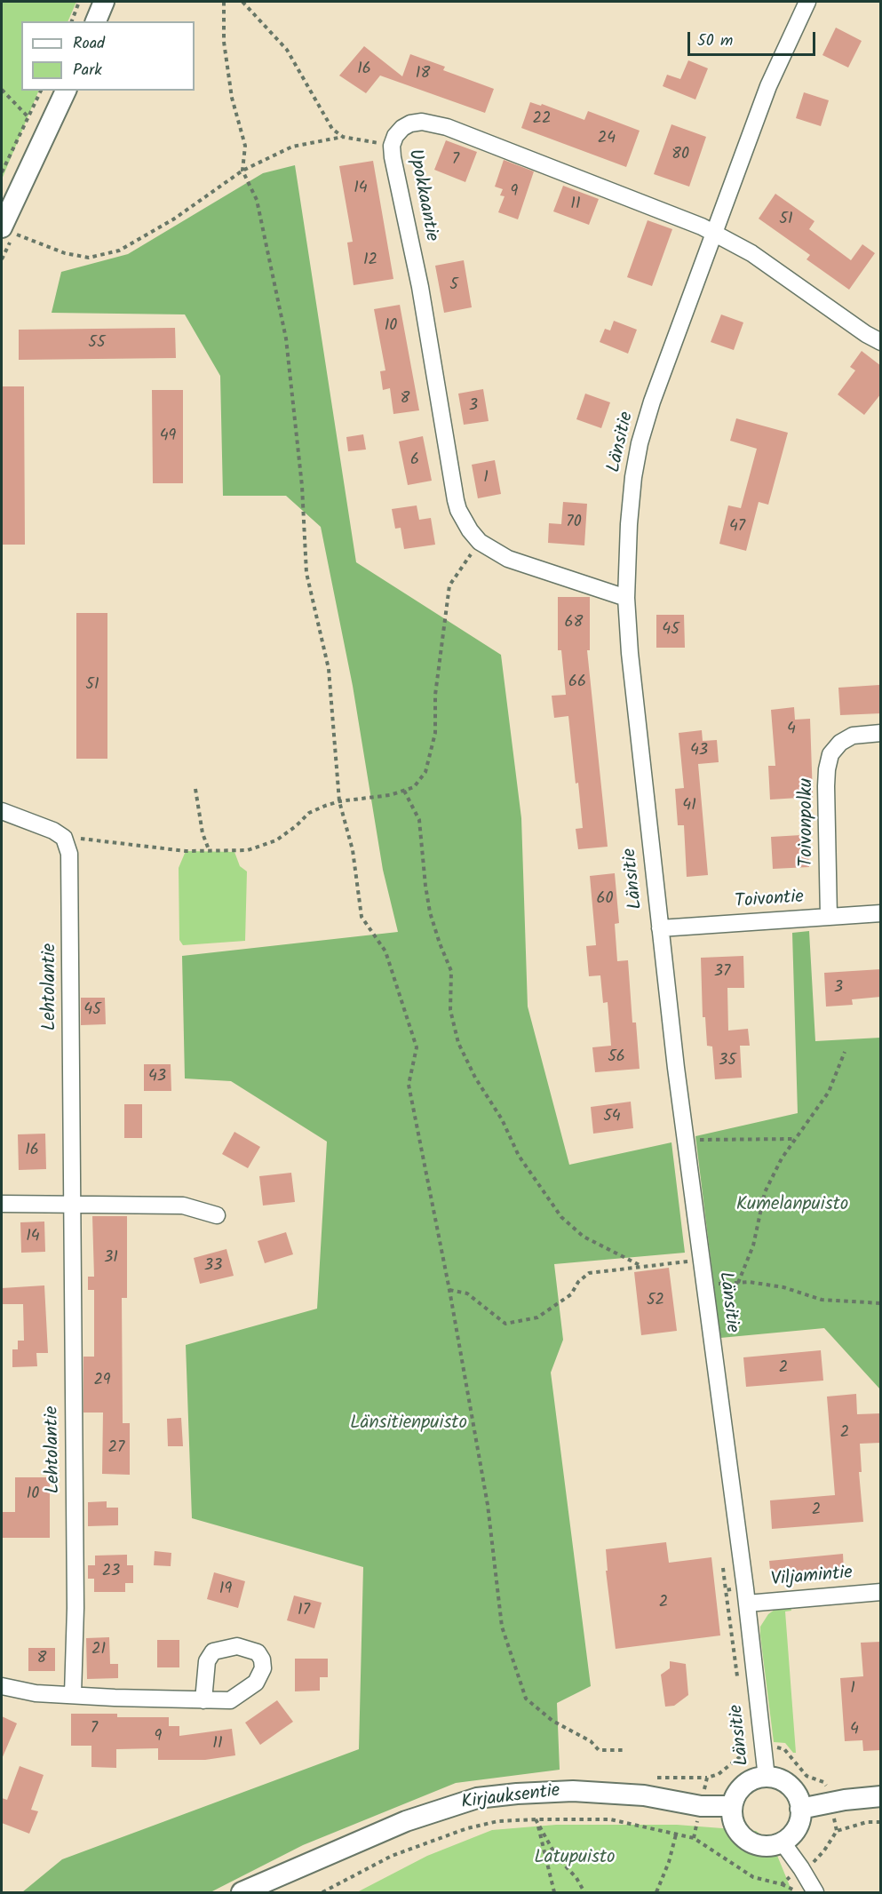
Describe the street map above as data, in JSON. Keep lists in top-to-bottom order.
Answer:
{
  "streets": {
    "street": [
      "Upokkaantie",
      "Länsitie",
      "Toivonpolku",
      "Toivontie",
      "Lehtolantie",
      "Viljamintie",
      "Kirjauksentie"
    ]
  },
  "crossings": [
    ["Upokkaantie", "Länsitie"],
    ["Länsitie", "Toivontie"],
    ["Länsitie", "Viljamintie"],
    ["Länsitie", "Kirjauksentie"],
    ["Toivonpolku", "Toivontie"]
  ],
  "parks": ["Kumelanpuisto", "Länsitienpuisto", "Latupuisto"],
  "house_numbers": [
    "16",
    "18",
    "22",
    "24",
    "80",
    "7",
    "14",
    "9",
    "11",
    "51",
    "12",
    "5",
    "10",
    "55",
    "8",
    "3",
    "49",
    "6",
    "1",
    "70",
    "47",
    "68",
    "45",
    "66",
    "51",
    "4",
    "43",
    "41",
    "60",
    "37",
    "3",
    "45",
    "56",
    "35",
    "43",
    "54",
    "16",
    "14",
    "31",
    "33",
    "52",
    "2",
    "29",
    "2",
    "27",
    "10",
    "2",
    "23",
    "19",
    "2",
    "17",
    "21",
    "8",
    "1",
    "7",
    "4",
    "9",
    "11"
  ],
  "legend": ["Road", "Park"],
  "scale_bar": "50 m"
}
